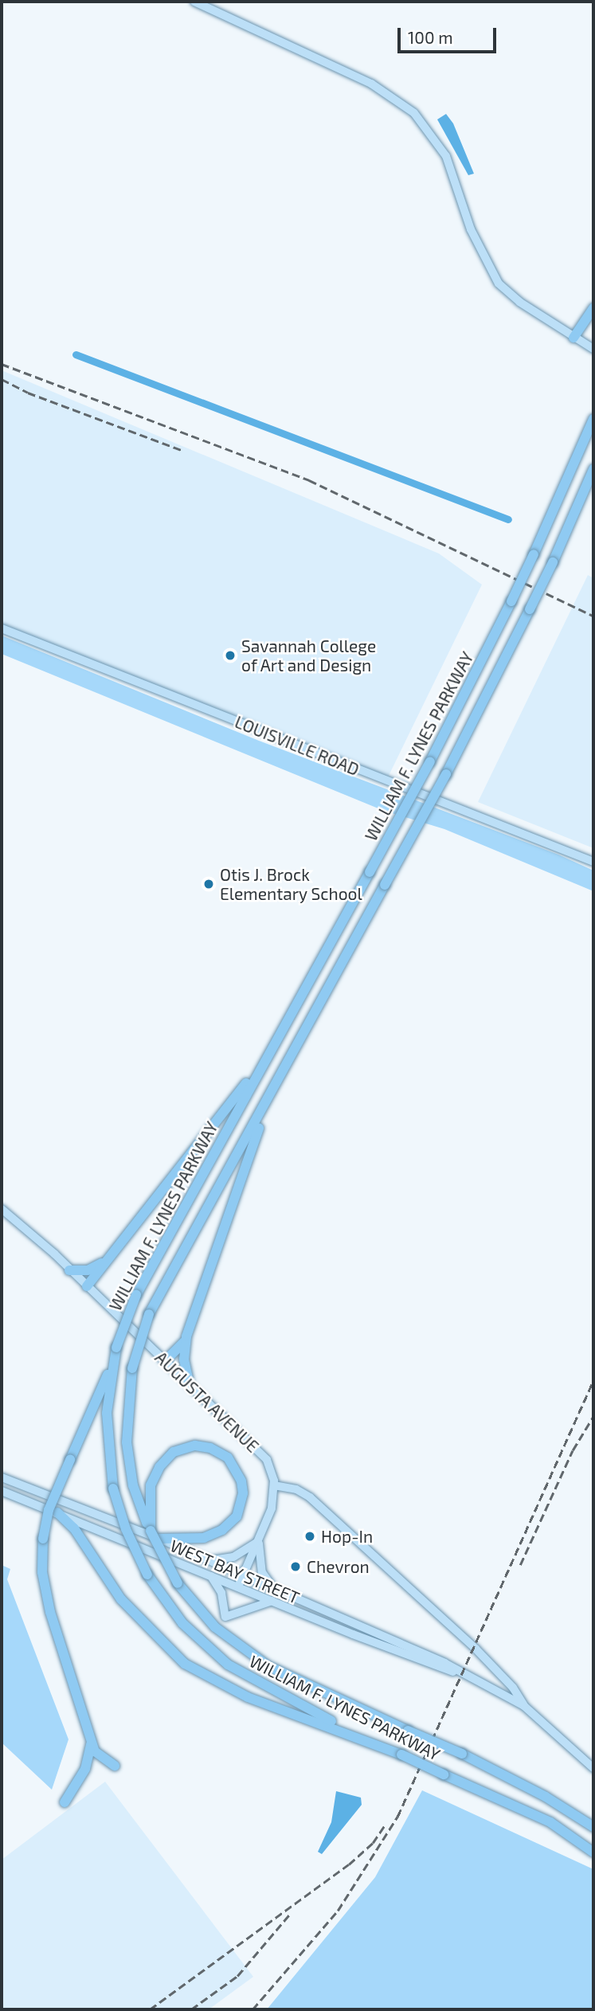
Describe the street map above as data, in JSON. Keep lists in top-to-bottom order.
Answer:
{
  "streets": {
    "highway": ["WILLIAM F. LYNES PARKWAY"],
    "main road": ["LOUISVILLE ROAD", "AUGUSTA AVENUE", "WEST BAY STREET"]
  },
  "places": [
    "Savannah College of Art and Design",
    "Otis J. Brock Elementary School",
    "Hop-In",
    "Chevron"
  ],
  "scale_bar": "100 m"
}
